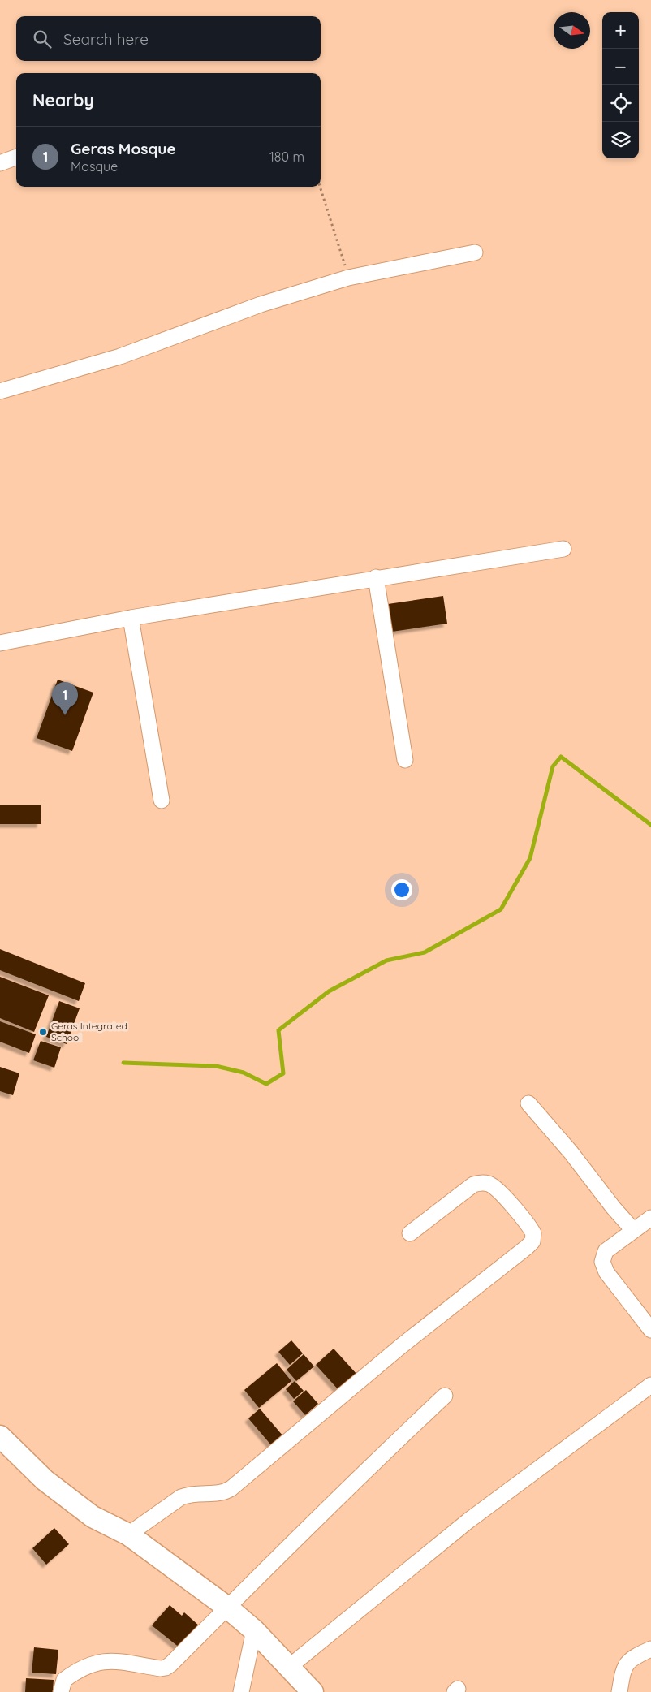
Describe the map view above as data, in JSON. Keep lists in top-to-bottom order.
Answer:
{
  "places": ["Geras Integrated School"],
  "north": "right",
  "page": {
    "map_buttons": ["+", "−"],
    "search": "Search here",
    "heading": "Nearby",
    "list": [
      {
        "mark": "1",
        "name": "Geras Mosque",
        "note": "Mosque",
        "value": "180 m"
      }
    ],
    "pins": "1"
  }
}
